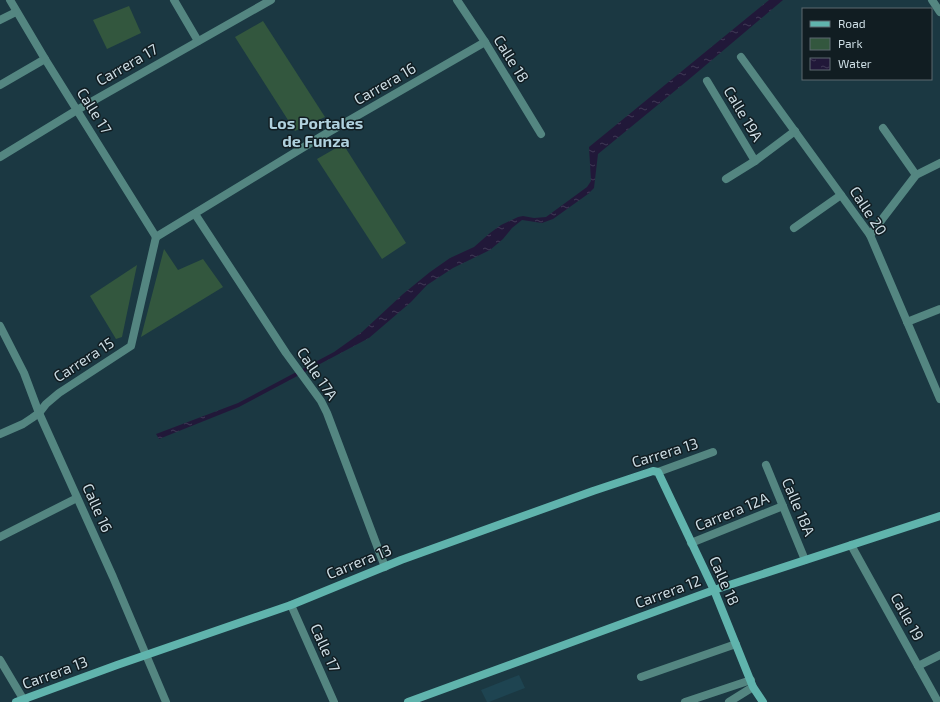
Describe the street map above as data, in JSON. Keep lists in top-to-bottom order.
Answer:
{
  "streets": {
    "main road": ["Calle 18", "Carrera 13", "Carrera 12"],
    "street": [
      "Carrera 17",
      "Carrera 16",
      "Calle 17",
      "Calle 19A",
      "Calle 20",
      "Carrera 15",
      "Calle 17A",
      "Calle 18A",
      "Calle 16",
      "Carrera 12A",
      "Calle 19"
    ]
  },
  "crossings": [
    ["Calle 18", "Carrera 16"],
    ["Calle 18", "Carrera 13"],
    ["Calle 18", "Carrera 12A"],
    ["Calle 18", "Carrera 12"],
    ["Carrera 17", "Calle 17"],
    ["Carrera 16", "Calle 17"],
    ["Carrera 16", "Carrera 15"],
    ["Carrera 16", "Calle 17A"],
    ["Calle 17", "Carrera 15"],
    ["Calle 17", "Carrera 13"],
    ["Carrera 15", "Calle 16"],
    ["Calle 17A", "Carrera 13"],
    ["Carrera 13", "Calle 16"],
    ["Calle 18A", "Carrera 12A"],
    ["Calle 18A", "Carrera 12"],
    ["Carrera 12", "Calle 19"]
  ],
  "districts": ["Los Portales de Funza"],
  "legend": ["Road", "Park", "Water"]
}
